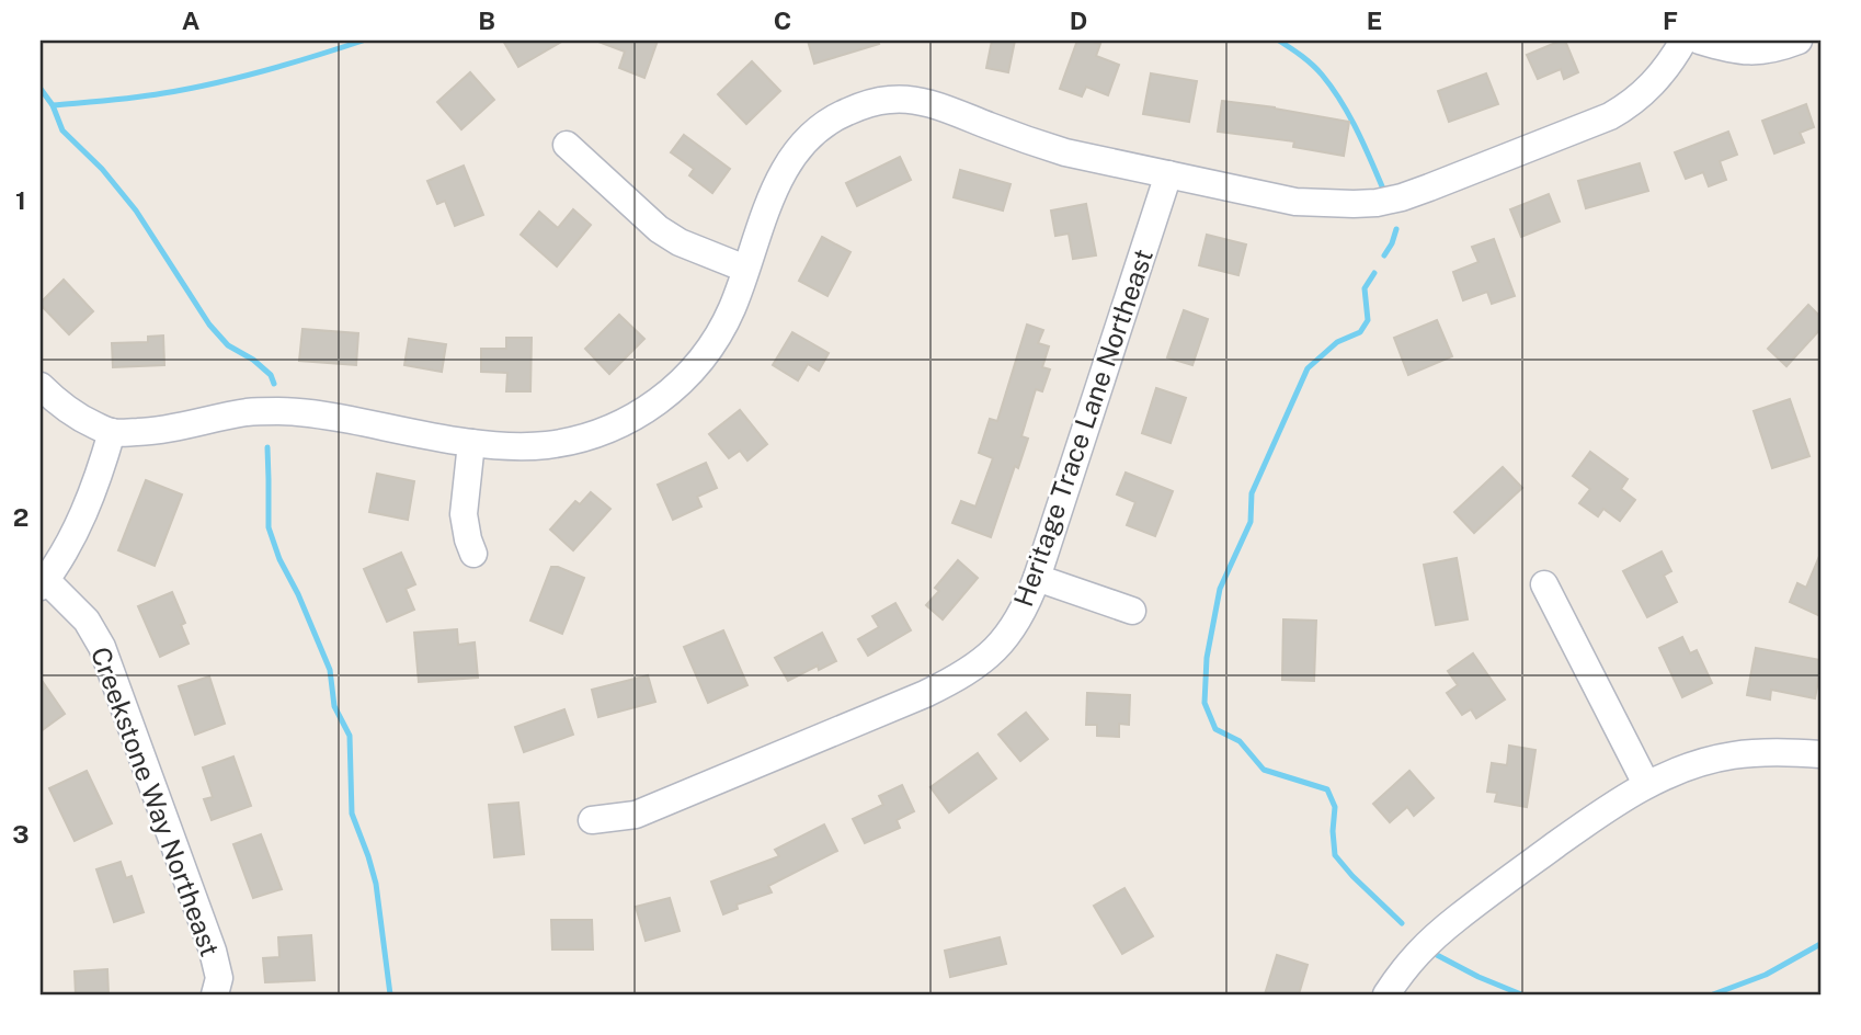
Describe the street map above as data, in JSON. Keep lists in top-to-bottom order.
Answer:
{
  "streets": {
    "street": ["Heritage Trace Lane Northeast", "Creekstone Way Northeast"]
  },
  "grid": {
    "columns": [
      "A",
      "B",
      "C",
      "D",
      "E",
      "F"
    ],
    "rows": ["1", "2", "3"]
  }
}
